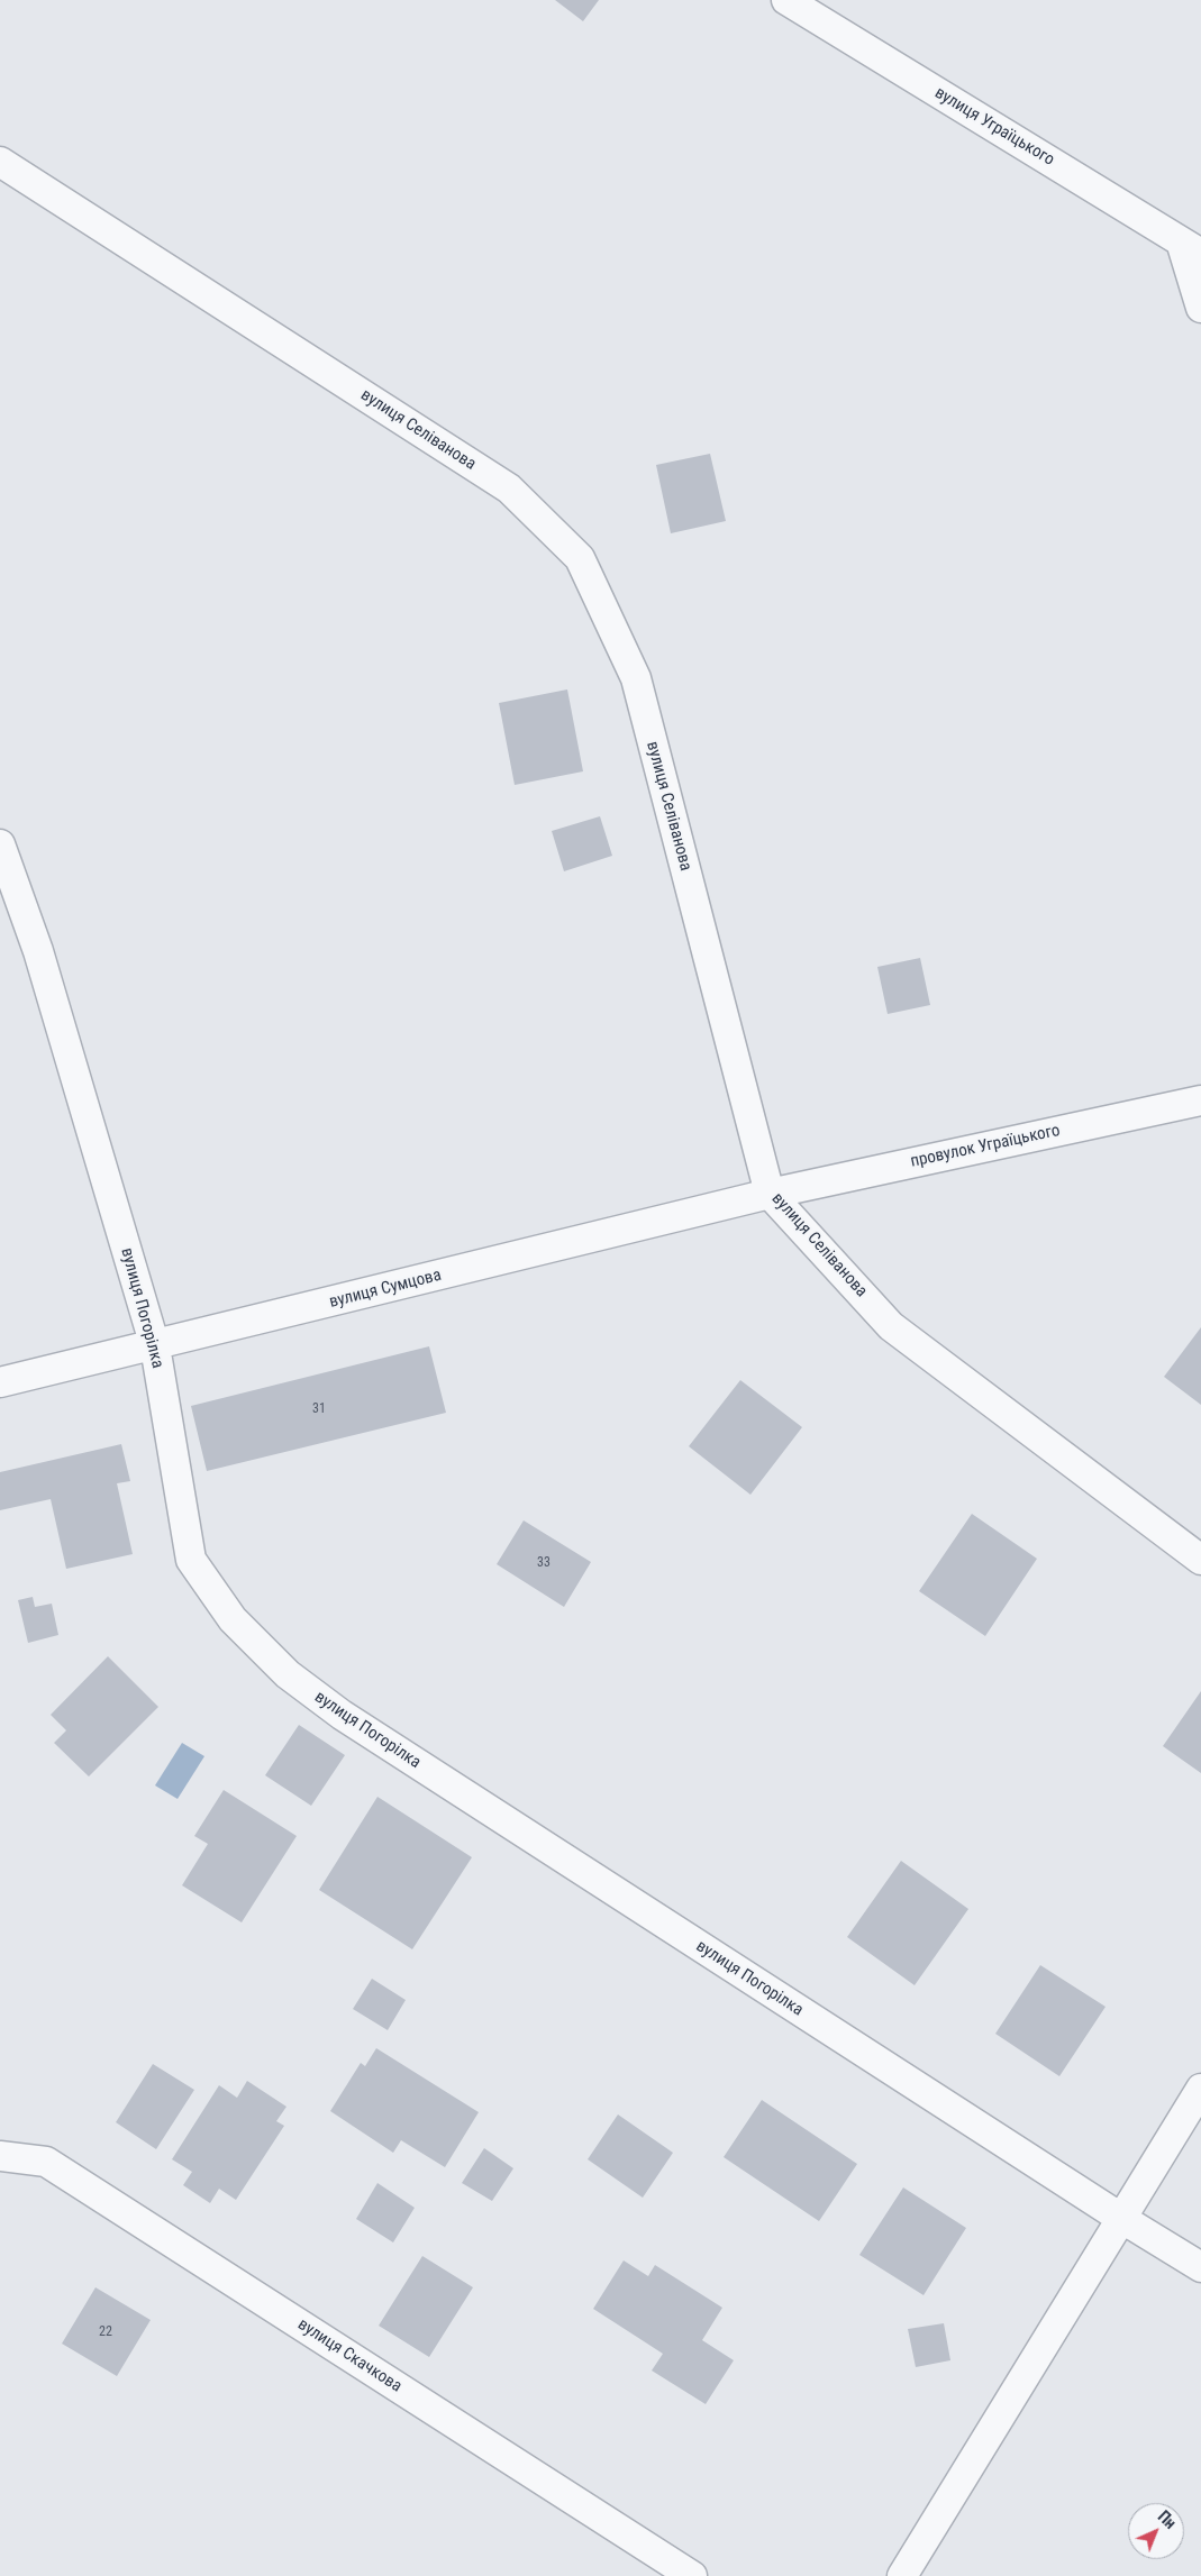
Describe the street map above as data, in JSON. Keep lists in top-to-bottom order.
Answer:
{
  "streets": {
    "street": [
      "вулиця Уграїцького",
      "вулиця Селіванова",
      "провулок Уграїцького",
      "вулиця Сумцова",
      "вулиця Погорілка",
      "вулиця Скачкова"
    ]
  },
  "crossings": [
    ["вулиця Селіванова", "провулок Уграїцького"],
    ["вулиця Селіванова", "вулиця Сумцова"],
    ["провулок Уграїцького", "вулиця Сумцова"],
    ["вулиця Сумцова", "вулиця Погорілка"]
  ],
  "house_numbers": ["31", "33", "22"],
  "north": "top right"
}
